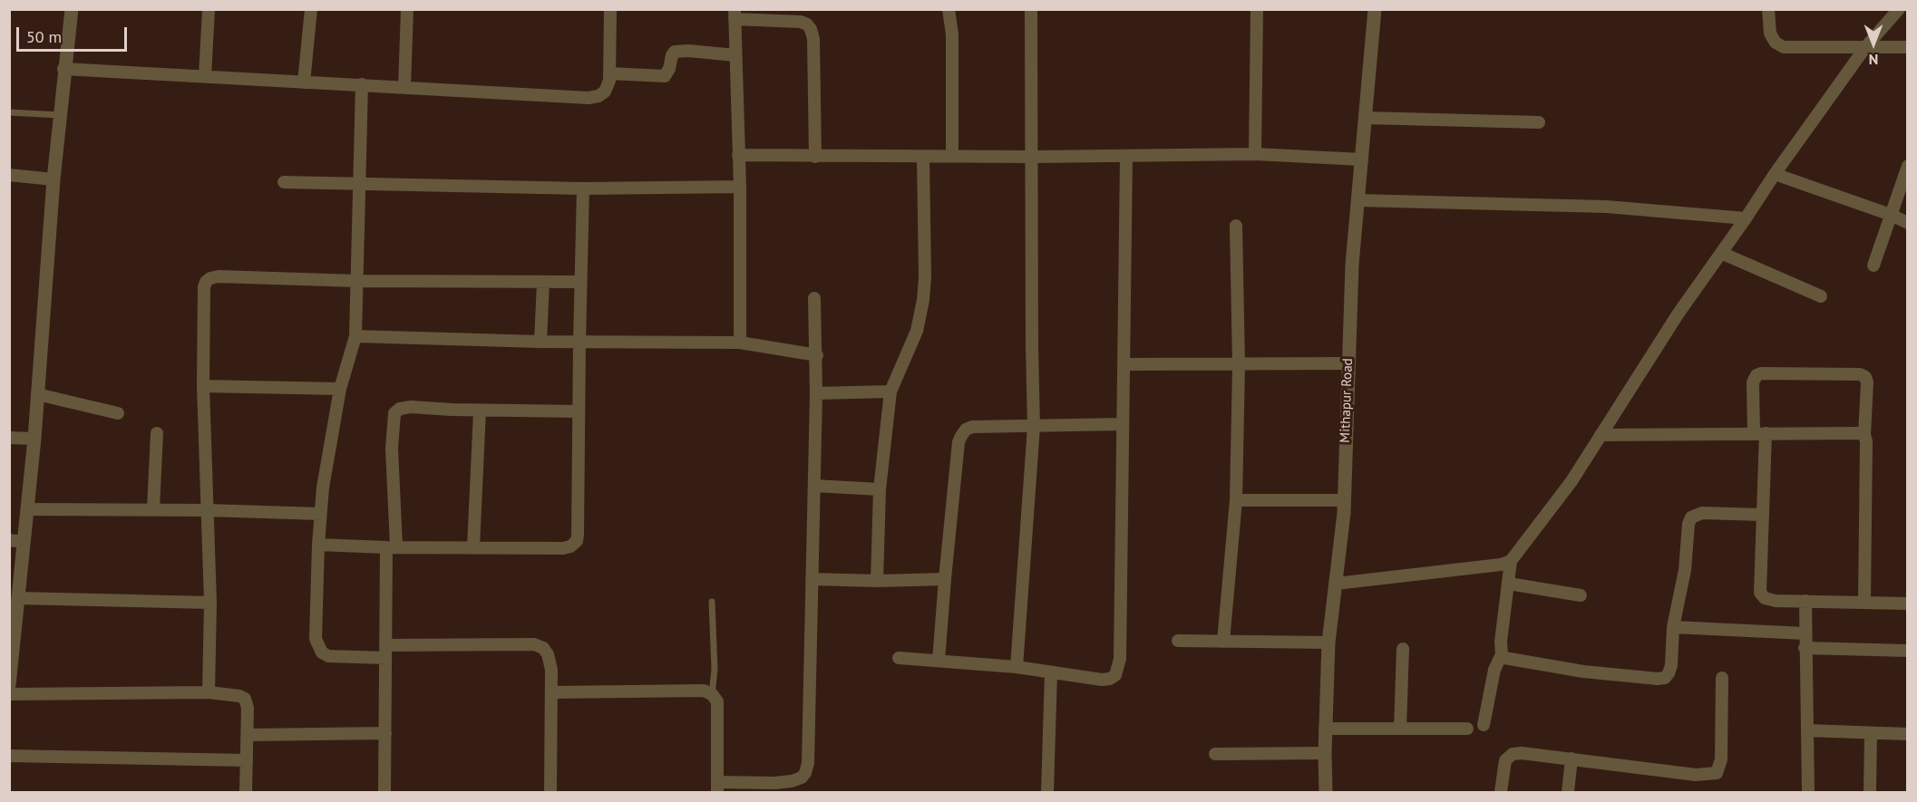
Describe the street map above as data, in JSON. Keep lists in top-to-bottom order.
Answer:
{
  "streets": {
    "street": ["Mithapur Road"]
  },
  "scale_bar": "50 m",
  "north": "bottom"
}
